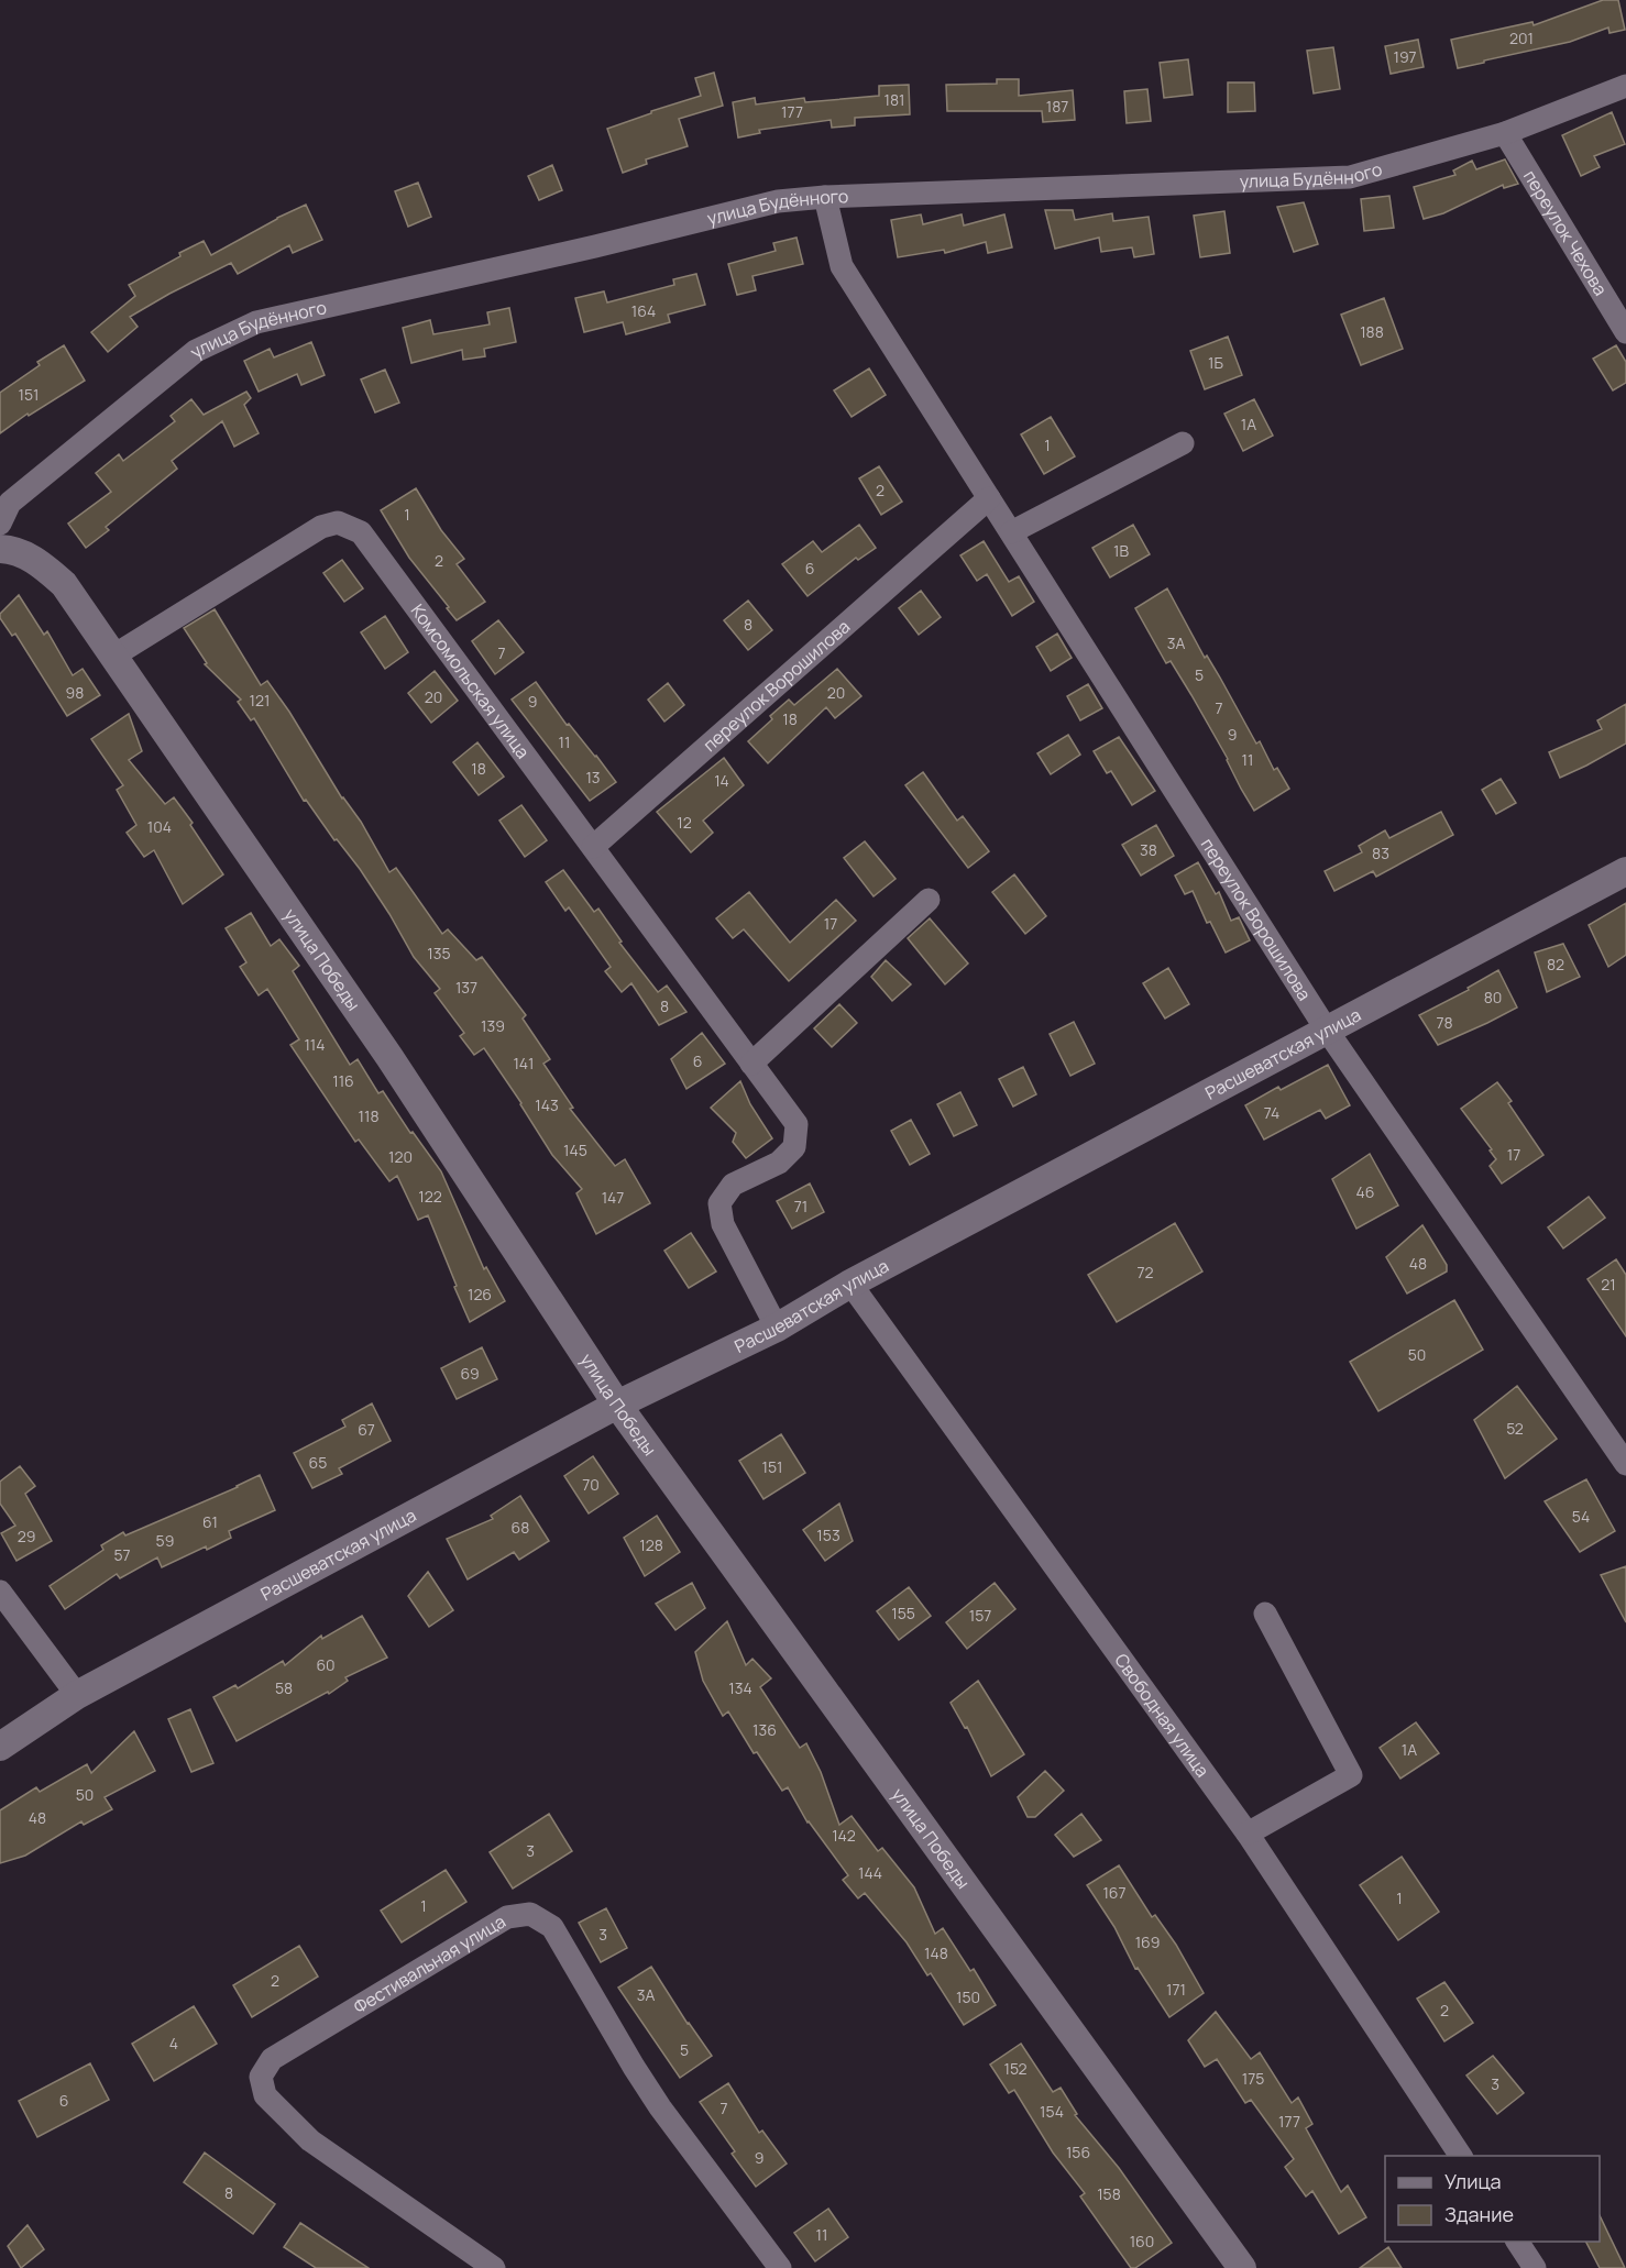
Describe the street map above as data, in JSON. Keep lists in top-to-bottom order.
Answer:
{
  "streets": {
    "street": [
      "улица Будённого",
      "переулок Чехова",
      "Комсомольская улица",
      "переулок Ворошилова",
      "улица Победы",
      "Расшеватская улица",
      "Свободная улица",
      "Фестивальная улица"
    ]
  },
  "crossings": [
    ["улица Будённого", "переулок Чехова"],
    ["улица Будённого", "переулок Ворошилова"],
    ["Комсомольская улица", "переулок Ворошилова"],
    ["Комсомольская улица", "улица Победы"],
    ["Комсомольская улица", "Расшеватская улица"],
    ["переулок Ворошилова", "Расшеватская улица"],
    ["улица Победы", "Расшеватская улица"],
    ["Расшеватская улица", "Свободная улица"]
  ],
  "house_numbers": [
    "201",
    "197",
    "181",
    "187",
    "177",
    "164",
    "188",
    "1Б",
    "151",
    "1А",
    "1",
    "2",
    "1",
    "1В",
    "2",
    "6",
    "8",
    "3А",
    "7",
    "5",
    "98",
    "20",
    "20",
    "121",
    "9",
    "7",
    "18",
    "9",
    "11",
    "11",
    "18",
    "13",
    "14",
    "12",
    "104",
    "38",
    "83",
    "17",
    "135",
    "82",
    "137",
    "80",
    "8",
    "78",
    "139",
    "114",
    "6",
    "141",
    "116",
    "143",
    "74",
    "118",
    "145",
    "17",
    "120",
    "46",
    "122",
    "147",
    "71",
    "48",
    "72",
    "21",
    "126",
    "50",
    "69",
    "52",
    "67",
    "65",
    "151",
    "70",
    "54",
    "61",
    "68",
    "153",
    "29",
    "59",
    "128",
    "57",
    "155",
    "157",
    "60",
    "58",
    "134",
    "136",
    "1А",
    "50",
    "48",
    "142",
    "3",
    "144",
    "167",
    "1",
    "1",
    "3",
    "169",
    "148",
    "2",
    "171",
    "3А",
    "150",
    "2",
    "4",
    "5",
    "152",
    "175",
    "3",
    "6",
    "7",
    "154",
    "177",
    "156",
    "9",
    "8",
    "158",
    "11",
    "160"
  ],
  "legend": ["Улица", "Здание"]
}
